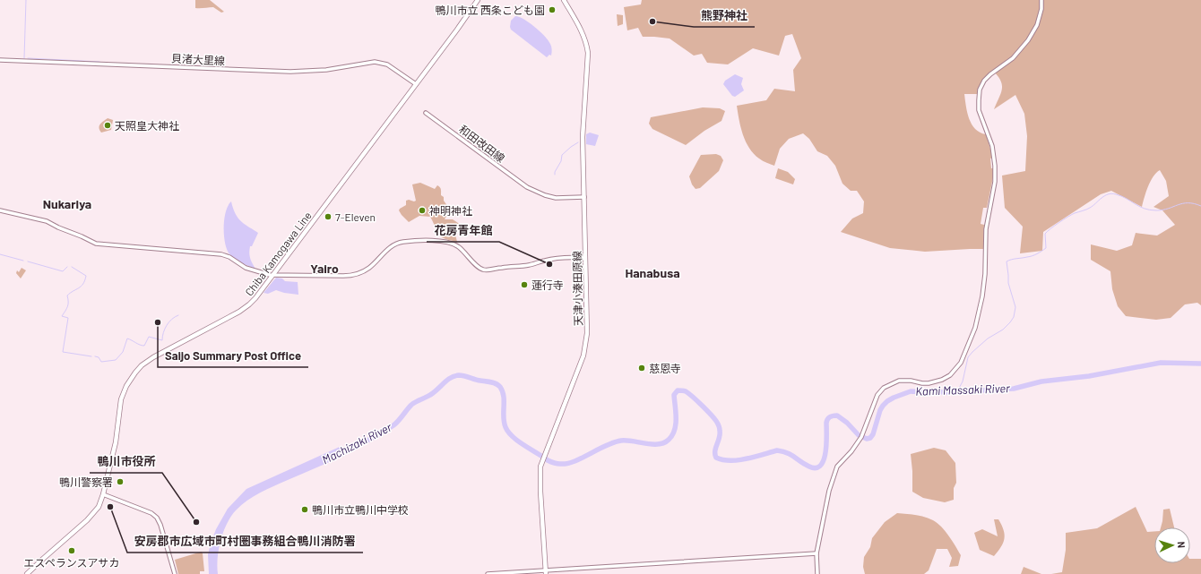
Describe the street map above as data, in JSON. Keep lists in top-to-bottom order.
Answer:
{
  "streets": {
    "main road": ["Chiba Kamogawa Line", "天津小湊田原線"],
    "street": ["貝渚大里線", "和田改田線"]
  },
  "crossings": [
    ["貝渚大里線", "Chiba Kamogawa Line"],
    ["和田改田線", "天津小湊田原線"]
  ],
  "districts": ["Nukariya", "Yairo", "Hanabusa"],
  "water": ["Kami Massaki River", "Machizaki River"],
  "places": [
    "鴨川市立 西条こども園",
    "熊野神社",
    "天照皇大神社",
    "神明神社",
    "7-Eleven",
    "花房青年館",
    "蓮行寺",
    "Saijo Summary Post Office",
    "慈恩寺",
    "鴨川警察署",
    "安房郡市広域市町村圏事務組合鴨川消防署",
    "鴨川市立鴨川中学校",
    "鴨川市役所",
    "エスペランスアサカ"
  ],
  "north": "right"
}
